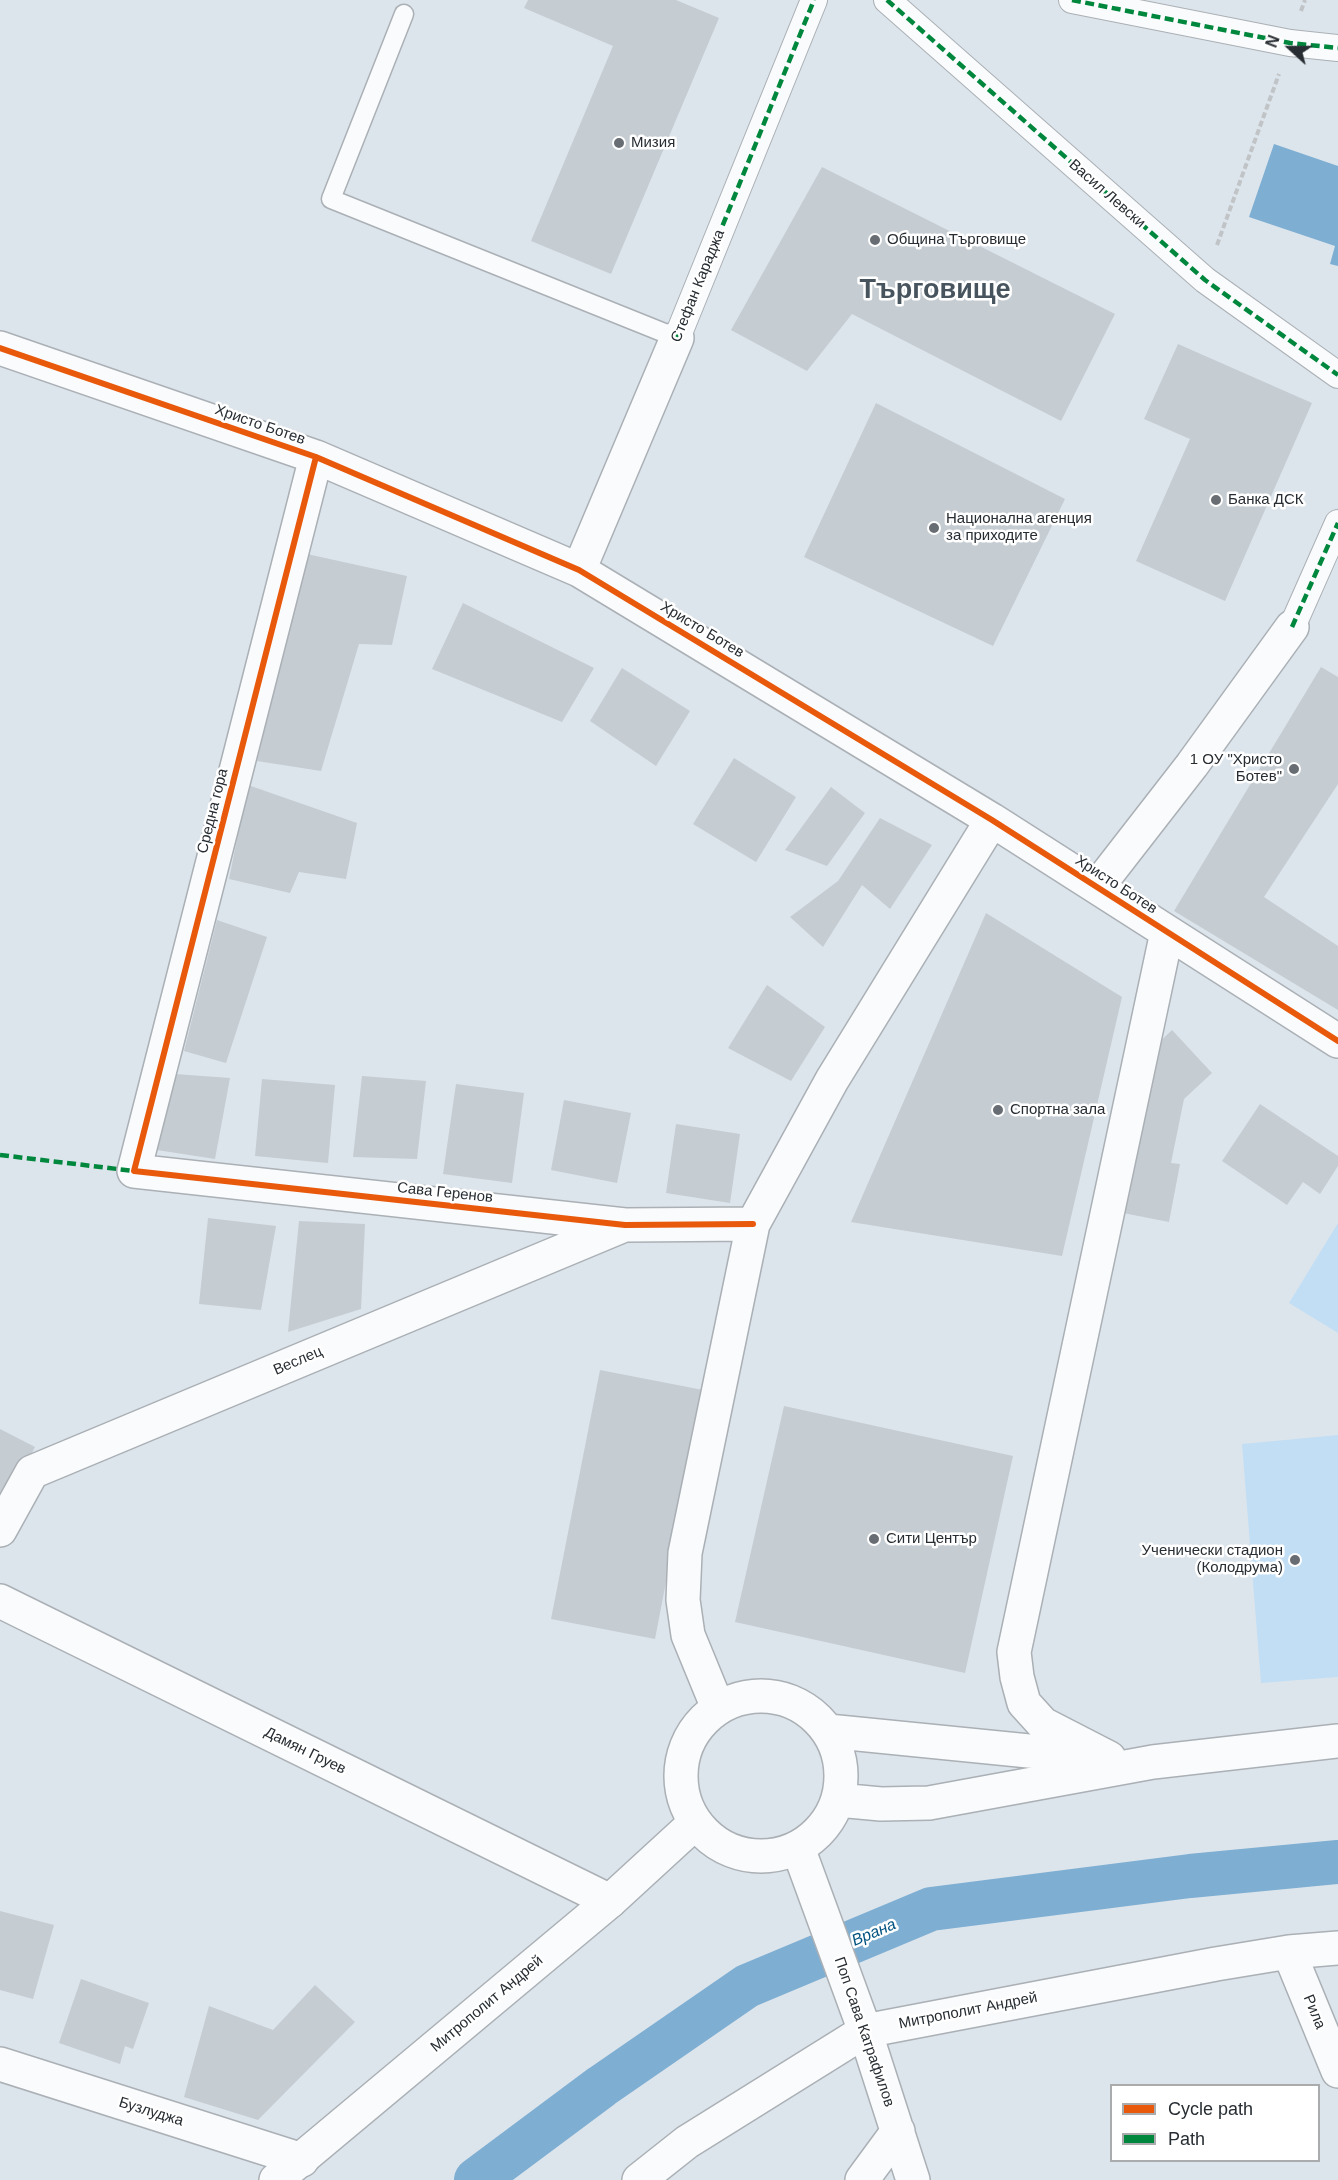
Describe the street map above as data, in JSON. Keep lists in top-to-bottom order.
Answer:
{
  "streets": {
    "street": [
      "Васил Левски",
      "Стефан Караджа",
      "Христо Ботев",
      "Средна гора",
      "Сава Геренов",
      "Веслец",
      "Дамян Груев",
      "Митрополит Андрей",
      "Рила",
      "Поп Сава Катрафилов",
      "Бузлуджа"
    ]
  },
  "crossings": [
    ["Стефан Караджа", "Христо Ботев"],
    ["Христо Ботев", "Средна гора"],
    ["Средна гора", "Сава Геренов"],
    ["Сава Геренов", "Веслец"],
    ["Дамян Груев", "Митрополит Андрей"],
    ["Митрополит Андрей", "Рила"],
    ["Митрополит Андрей", "Поп Сава Катрафилов"],
    ["Митрополит Андрей", "Бузлуджа"]
  ],
  "districts": ["Търговище"],
  "water": ["Врана"],
  "places": [
    "Мизия",
    "Община Търговище",
    "Банка ДСК",
    "Национална агенция за приходите",
    "1 ОУ \"Христо Ботев\"",
    "Спортна зала",
    "Сити Център",
    "Ученически стадион (Колодрума)"
  ],
  "legend": ["Cycle path", "Path"],
  "north": "left"
}
